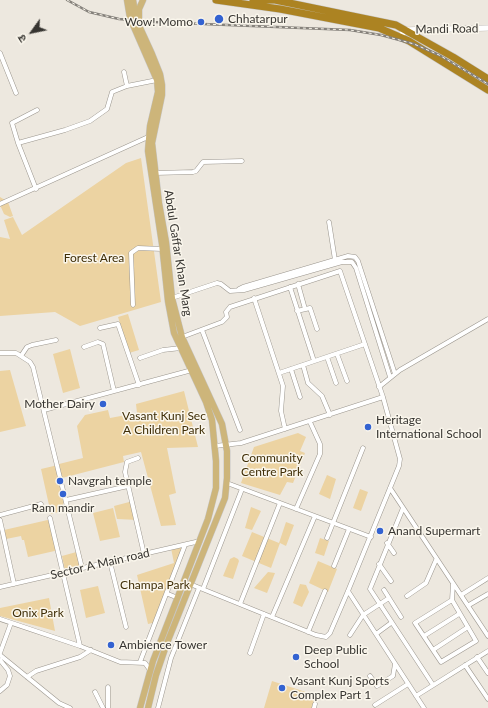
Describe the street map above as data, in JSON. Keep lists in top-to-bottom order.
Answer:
{
  "streets": {
    "main road": ["Abdul Gaffar Khan Marg"],
    "street": ["Mandi Road", "Sector A Main road"]
  },
  "crossings": [
    ["Abdul Gaffar Khan Marg", "Sector A Main road"]
  ],
  "parks": [
    "Forest Area",
    "Vasant Kunj Sec A Children Park",
    "Community Centre Park",
    "Champa Park",
    "Onix Park"
  ],
  "places": [
    "Chhatarpur",
    "Wow! Momo",
    "Mother Dairy",
    "Heritage International School",
    "Navgrah temple",
    "Ram mandir",
    "Anand Supermart",
    "Ambience Tower",
    "Deep Public School",
    "Vasant Kunj Sports Complex Part 1"
  ],
  "north": "bottom left"
}
